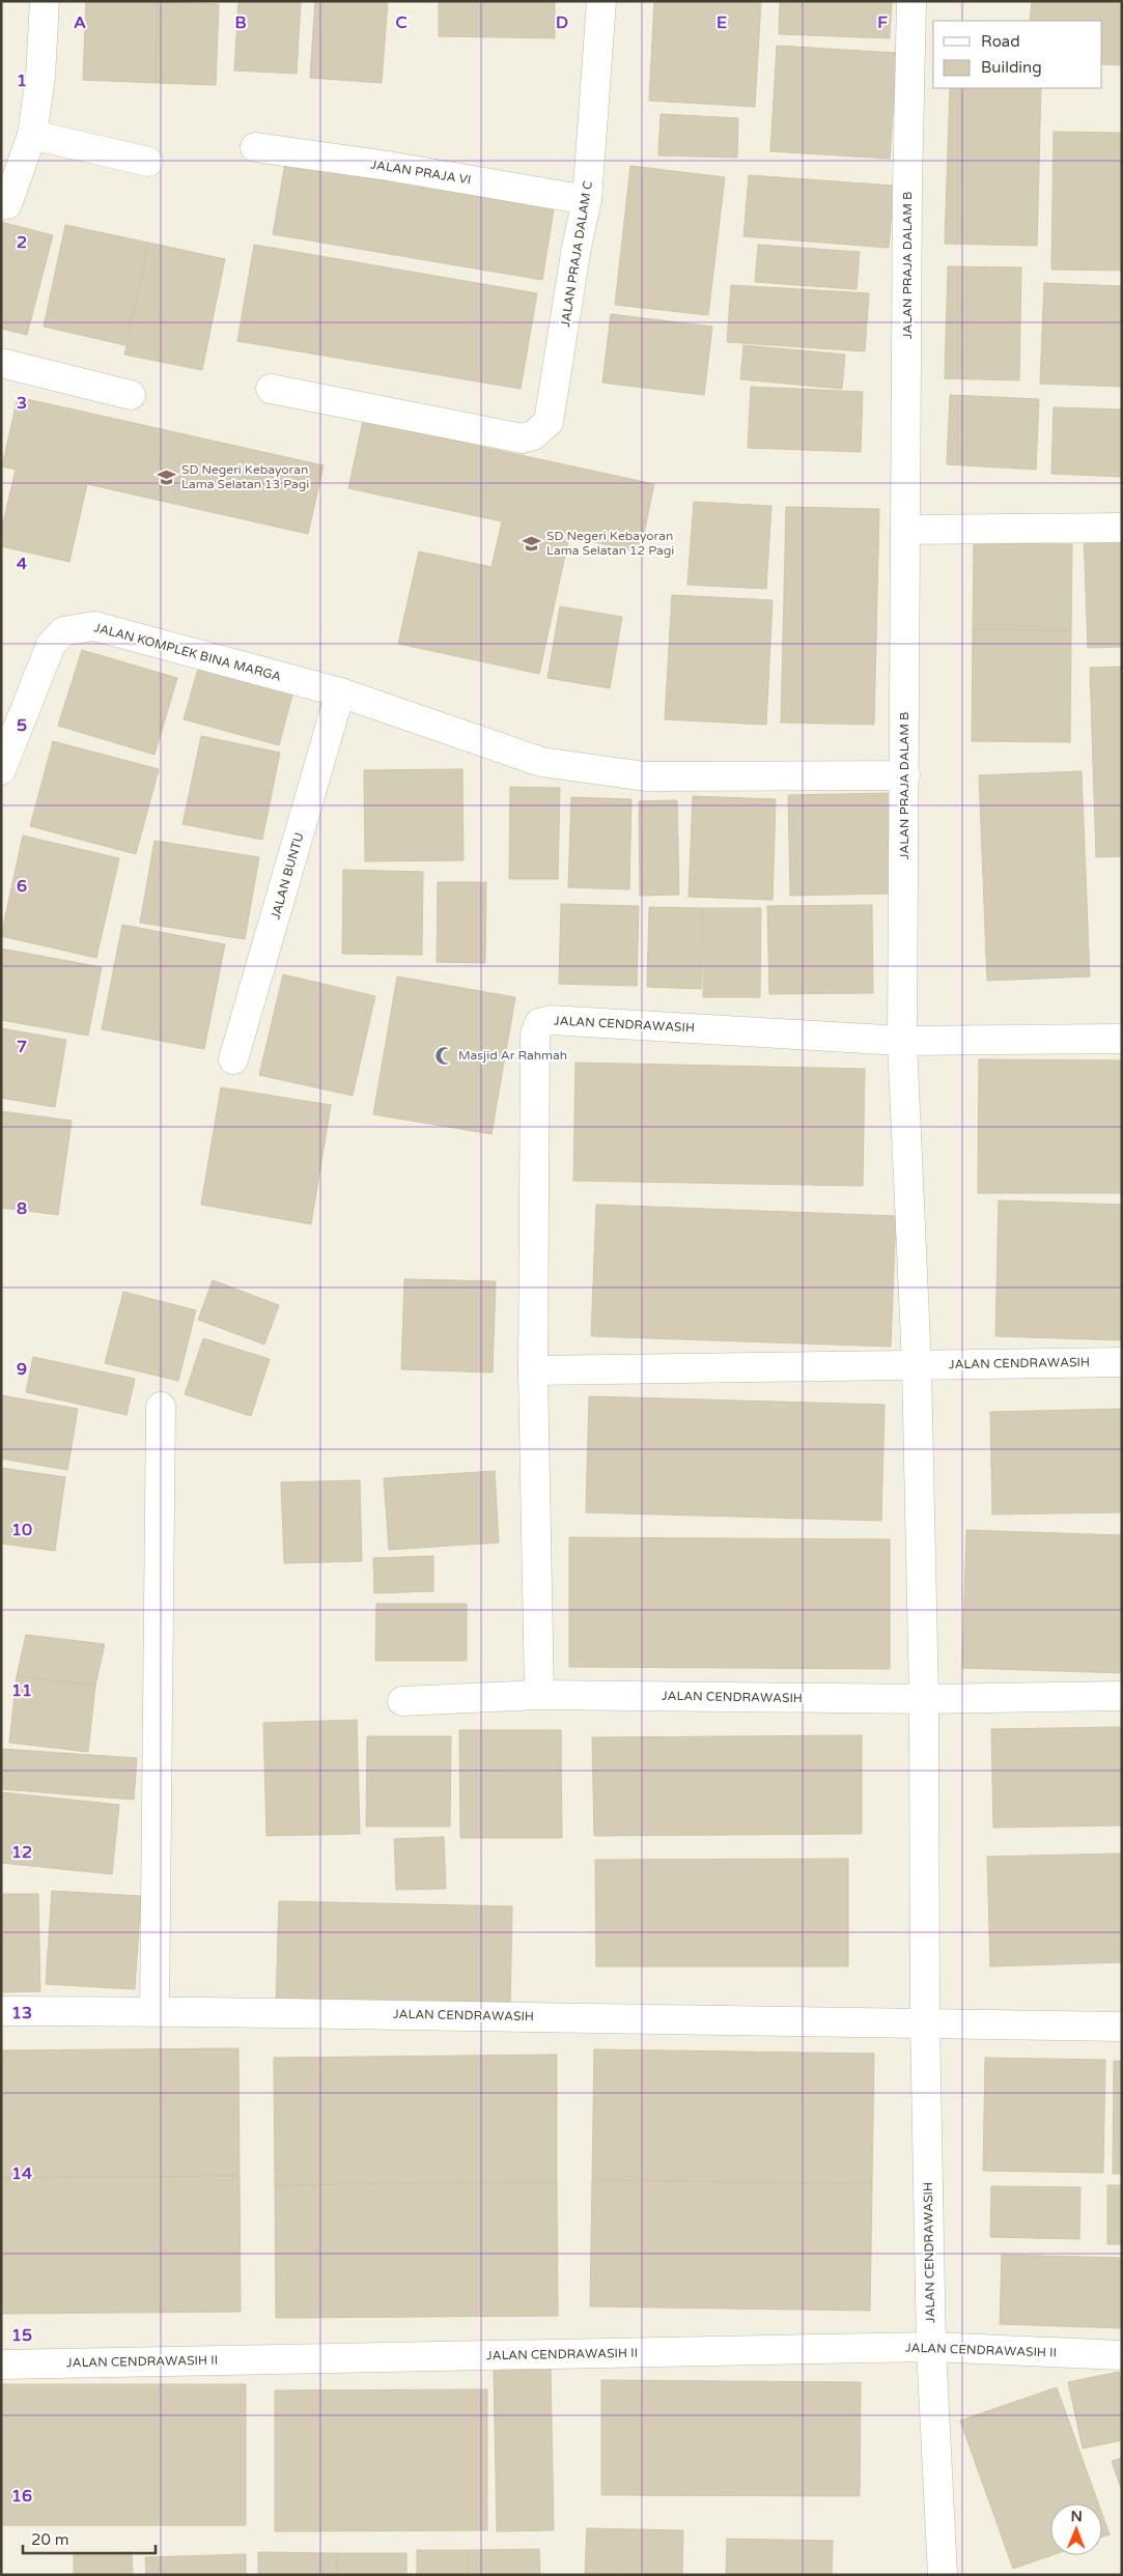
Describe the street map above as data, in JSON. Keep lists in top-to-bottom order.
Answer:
{
  "streets": {
    "street": [
      "JALAN PRAJA VI",
      "JALAN PRAJA DALAM C",
      "JALAN PRAJA DALAM B",
      "JALAN KOMPLEK BINA MARGA",
      "JALAN BUNTU",
      "JALAN CENDRAWASIH",
      "JALAN CENDRAWASIH II"
    ]
  },
  "crossings": [
    ["JALAN PRAJA VI", "JALAN PRAJA DALAM C"],
    ["JALAN PRAJA DALAM B", "JALAN KOMPLEK BINA MARGA"],
    ["JALAN PRAJA DALAM B", "JALAN CENDRAWASIH"],
    ["JALAN KOMPLEK BINA MARGA", "JALAN BUNTU"],
    ["JALAN CENDRAWASIH", "JALAN CENDRAWASIH II"]
  ],
  "places": {
    "school or university": ["SD Negeri Kebayoran Lama Selatan 13 Pagi", "SD Negeri Kebayoran Lama Selatan 12 Pagi"],
    "mosque": ["Masjid Ar Rahmah"]
  },
  "legend": ["Road", "Building"],
  "scale_bar": "20 m",
  "north": "top",
  "grid": {
    "columns": [
      "A",
      "B",
      "C",
      "D",
      "E",
      "F"
    ],
    "rows": [
      "1",
      "2",
      "3",
      "4",
      "5",
      "6",
      "7",
      "8",
      "9",
      "10",
      "11",
      "12",
      "13",
      "14",
      "15",
      "16"
    ]
  }
}
